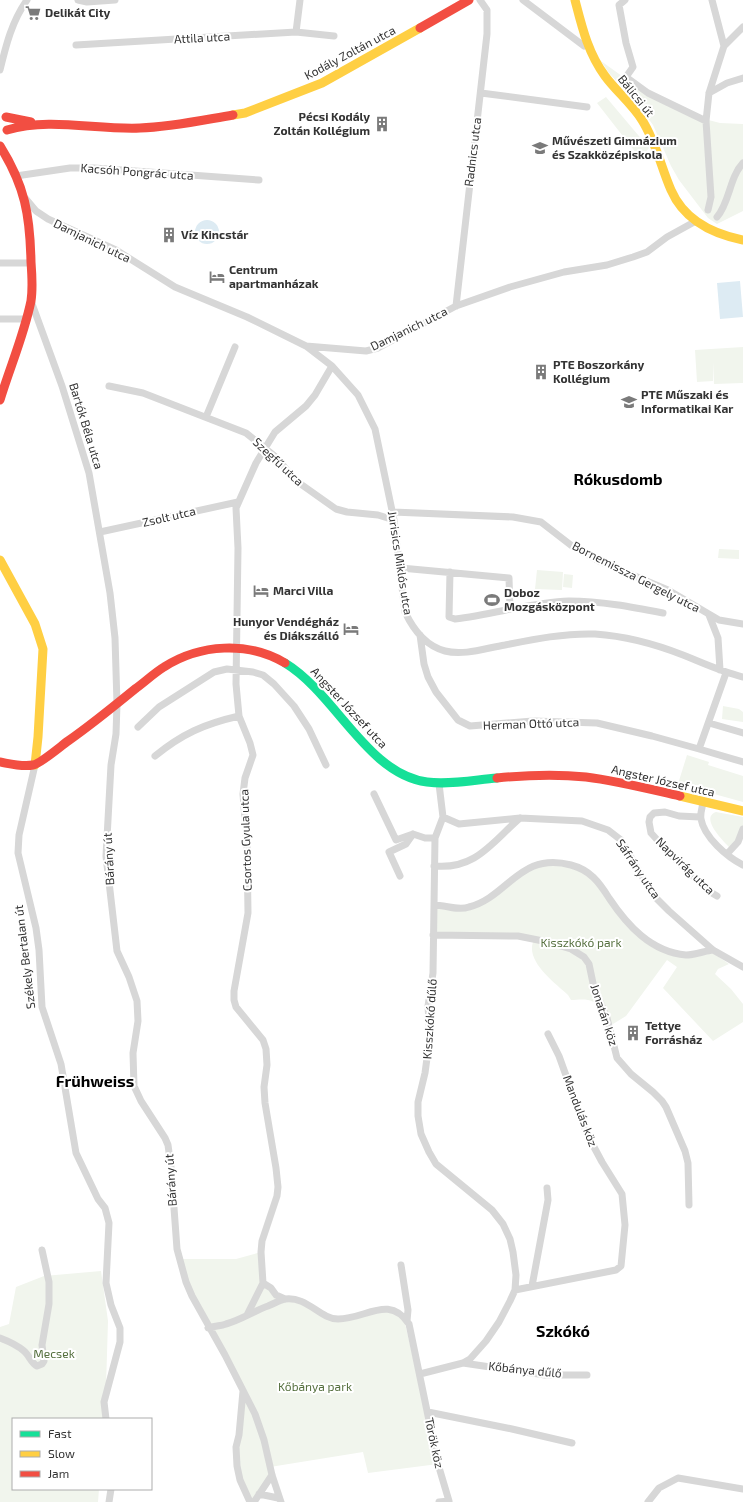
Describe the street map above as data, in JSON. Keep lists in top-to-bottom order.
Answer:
{
  "streets": {
    "street": [
      "Attila utca",
      "Kodály Zoltán utca",
      "Bálicsi út",
      "Radnics utca",
      "Kacsóh Pongrác utca",
      "Damjanich utca",
      "Bartók Béla utca",
      "Szegfű utca",
      "Zsolt utca",
      "Jurisics Miklós utca",
      "Bornemissza Gergely utca",
      "Angster József utca",
      "Herman Ottó utca",
      "Csortos Gyula utca",
      "Bárány út",
      "Napvirág utca",
      "Sáfrány utca",
      "Székely Bertalan út",
      "Jonatán köz",
      "Kisszkókó dűlő",
      "Mandulás köz",
      "Kőbánya dűlő",
      "Török köz"
    ]
  },
  "crossings": [
    ["Kodály Zoltán utca", "Bartók Béla utca"],
    ["Bálicsi út", "Damjanich utca"],
    ["Radnics utca", "Damjanich utca"],
    ["Kacsóh Pongrác utca", "Bartók Béla utca"],
    ["Damjanich utca", "Bartók Béla utca"],
    ["Damjanich utca", "Jurisics Miklós utca"],
    ["Bartók Béla utca", "Zsolt utca"],
    ["Bartók Béla utca", "Angster József utca"],
    ["Bartók Béla utca", "Bárány út"],
    ["Szegfű utca", "Jurisics Miklós utca"],
    ["Szegfű utca", "Csortos Gyula utca"],
    ["Zsolt utca", "Csortos Gyula utca"],
    ["Jurisics Miklós utca", "Bornemissza Gergely utca"],
    ["Jurisics Miklós utca", "Herman Ottó utca"],
    ["Jurisics Miklós utca", "Csortos Gyula utca"],
    ["Angster József utca", "Csortos Gyula utca"],
    ["Angster József utca", "Bárány út"],
    ["Angster József utca", "Székely Bertalan út"],
    ["Angster József utca", "Kisszkókó dűlő"],
    ["Sáfrány utca", "Kisszkókó dűlő"],
    ["Jonatán köz", "Kisszkókó dűlő"],
    ["Kisszkókó dűlő", "Mandulás köz"]
  ],
  "districts": ["Rókusdomb", "Frühweiss", "Szkókó"],
  "parks": ["Kisszkókó park", "Mecsek", "Kőbánya park"],
  "places": {
    "supermarket": ["Delikát City"],
    "building": [
      "Pécsi Kodály Zoltán Kollégium",
      "Víz Kincstár",
      "PTE Boszorkány Kollégium",
      "Tettye Forrásház"
    ],
    "school or university": ["Művészeti Gimnázium és Szakközépiskola", "PTE Műszaki és Informatikai Kar"],
    "hotel": ["Centrum apartmanházak", "Marci Villa", "Hunyor Vendégház és Diákszálló"],
    "sports": ["Doboz Mozgásközpont"]
  },
  "legend": ["Fast", "Slow", "Jam"]
}
